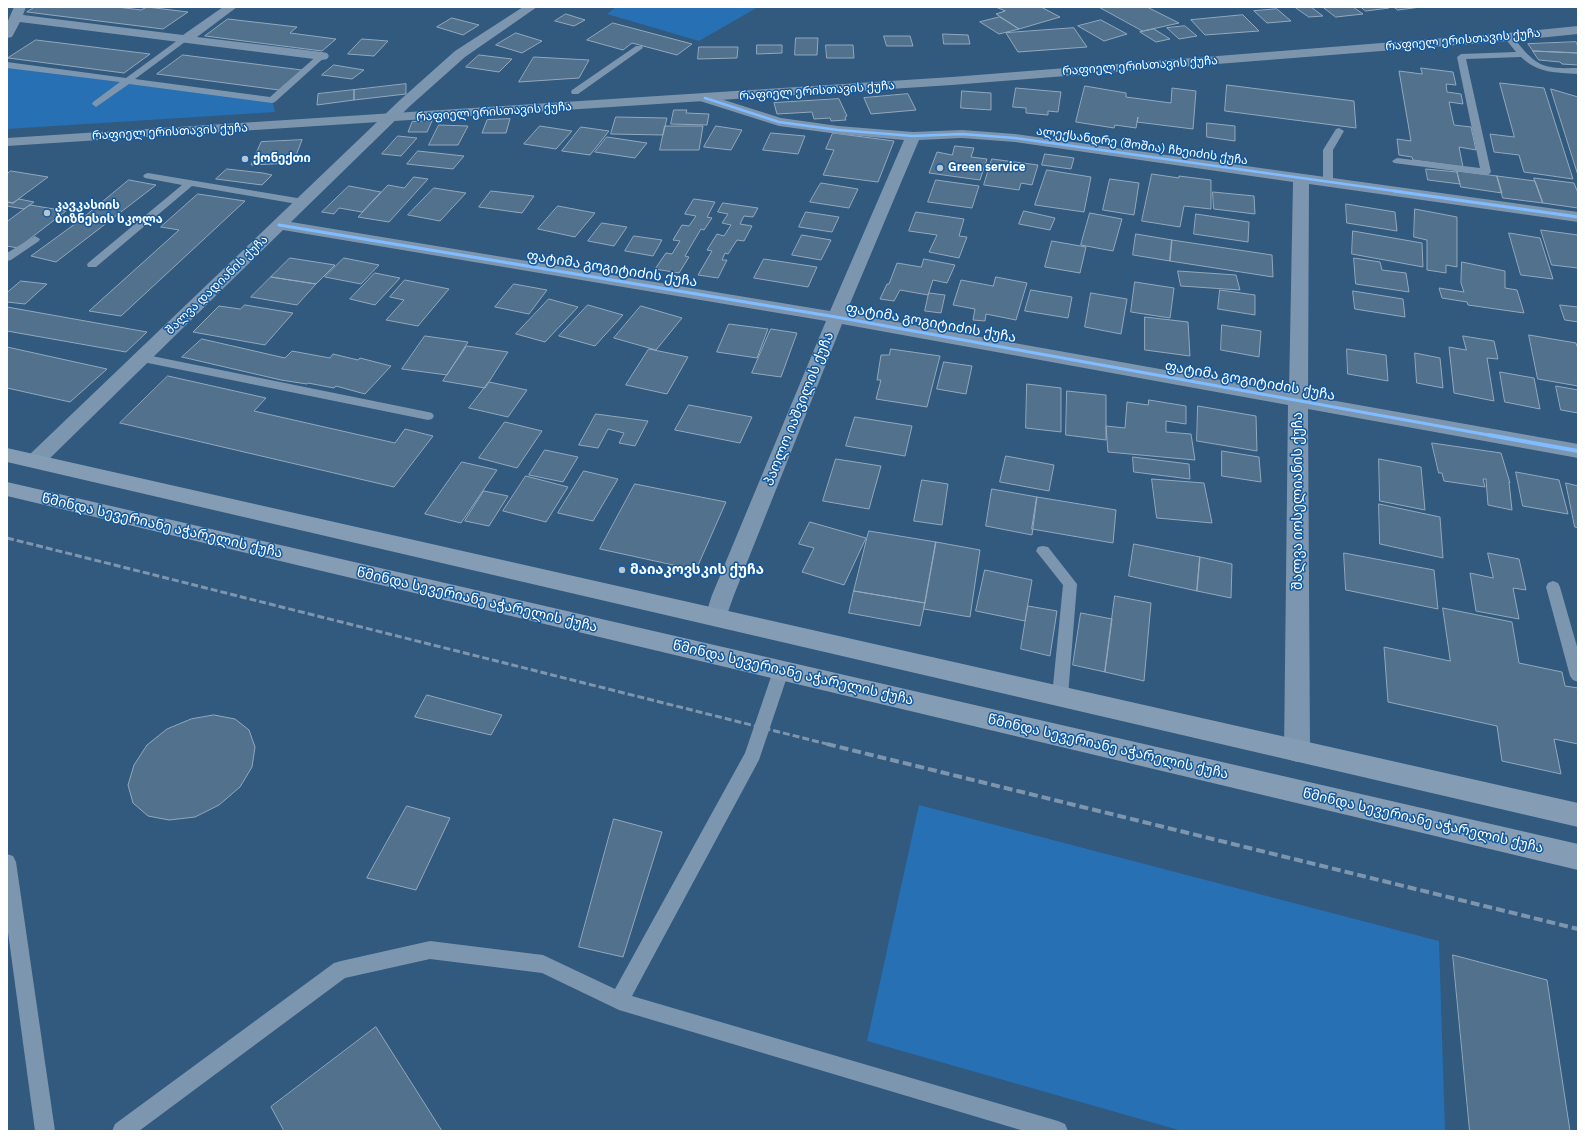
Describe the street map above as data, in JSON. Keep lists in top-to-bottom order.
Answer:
{
  "streets": {
    "main road": ["რაფიელ ერისთავის ქუჩა", "წმინდა სევერიანე აჭარელის ქუჩა"],
    "street": [
      "ალექსანდრე (შოშია) ჩხეიძის ქუჩა",
      "ფატიმა გოგიტიძის ქუჩა",
      "შალვა დადიანის ქუჩა",
      "პაოლო იაშვილის ქუჩა",
      "შალვა იოსელიანის ქუჩა"
    ]
  },
  "crossings": [
    ["რაფიელ ერისთავის ქუჩა", "ალექსანდრე (შოშია) ჩხეიძის ქუჩა"],
    ["რაფიელ ერისთავის ქუჩა", "შალვა დადიანის ქუჩა"],
    ["ალექსანდრე (შოშია) ჩხეიძის ქუჩა", "პაოლო იაშვილის ქუჩა"],
    ["ალექსანდრე (შოშია) ჩხეიძის ქუჩა", "შალვა იოსელიანის ქუჩა"],
    ["ფატიმა გოგიტიძის ქუჩა", "შალვა დადიანის ქუჩა"],
    ["ფატიმა გოგიტიძის ქუჩა", "პაოლო იაშვილის ქუჩა"],
    ["ფატიმა გოგიტიძის ქუჩა", "შალვა იოსელიანის ქუჩა"]
  ],
  "places": [
    "ქონექთი",
    "Green service",
    "კავკასიის ბიზნესის სკოლა",
    "მაიაკოვსკის ქუჩა"
  ]
}
